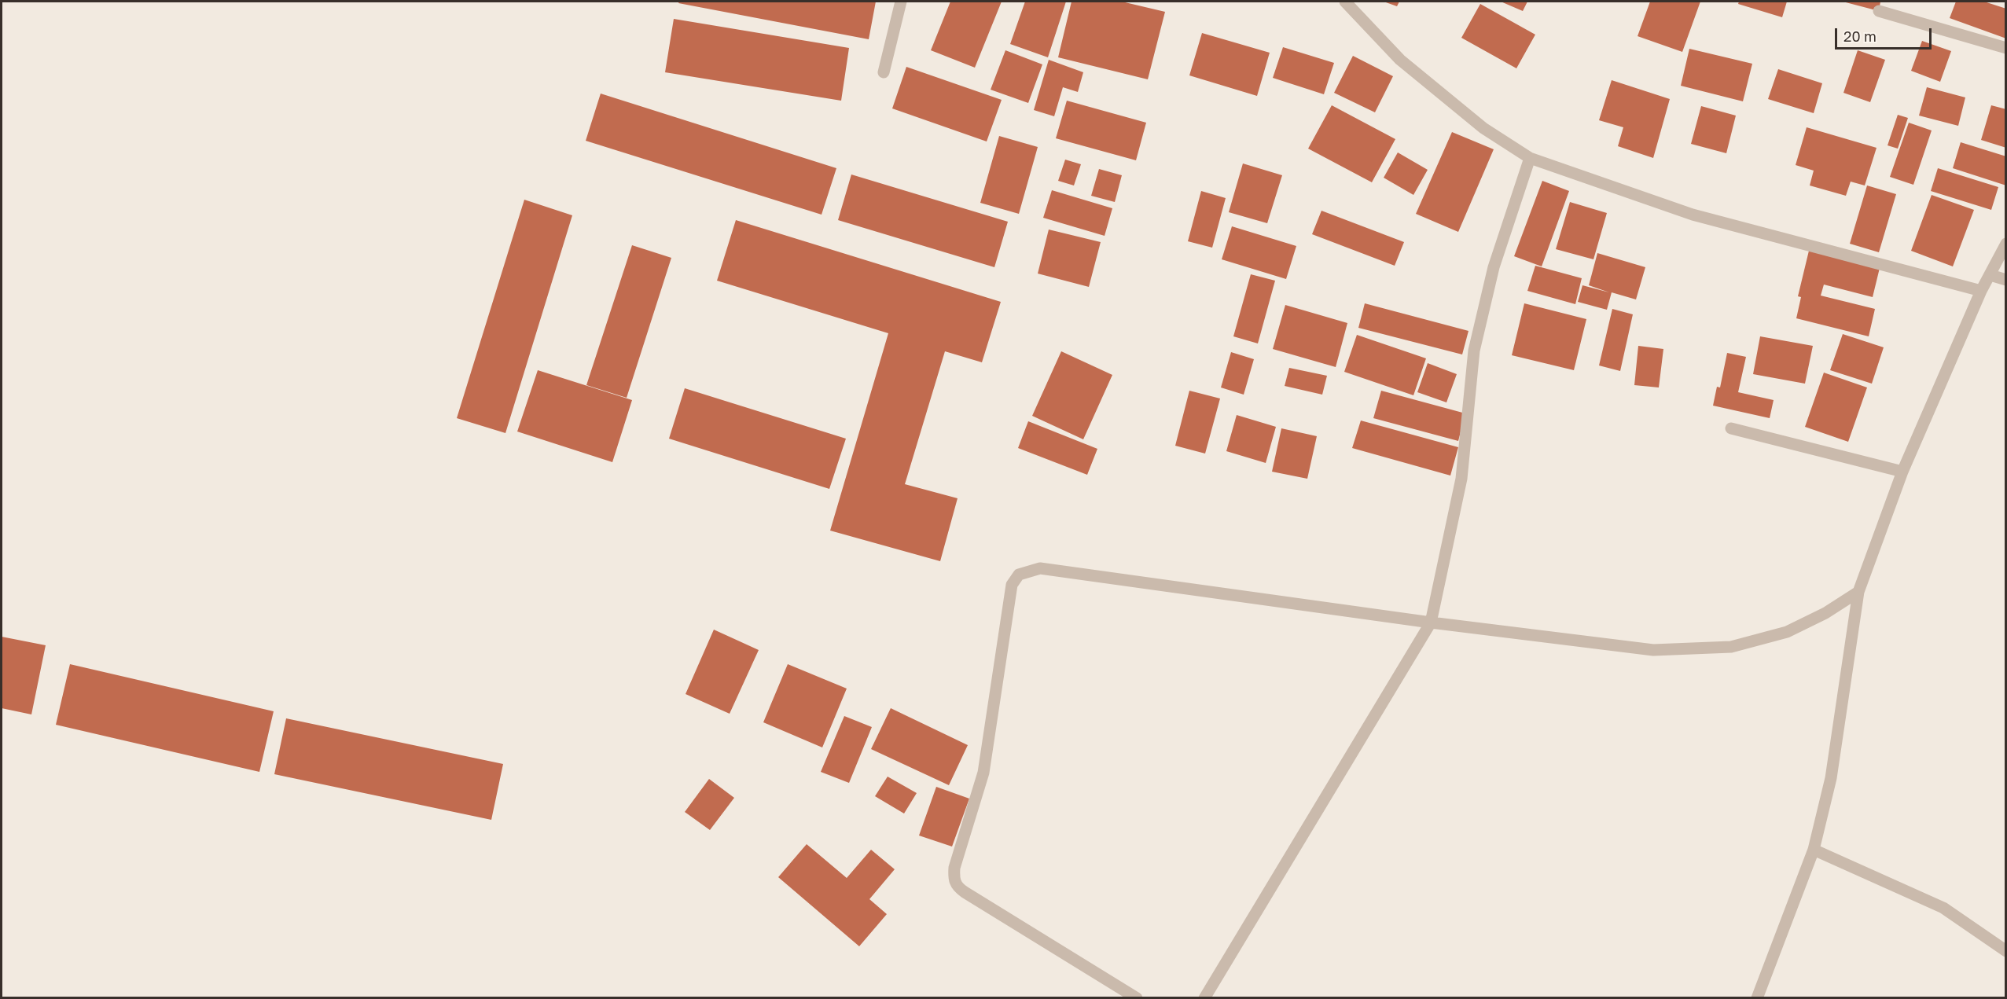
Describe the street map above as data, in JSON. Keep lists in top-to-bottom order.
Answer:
{
  "scale_bar": "20 m"
}
